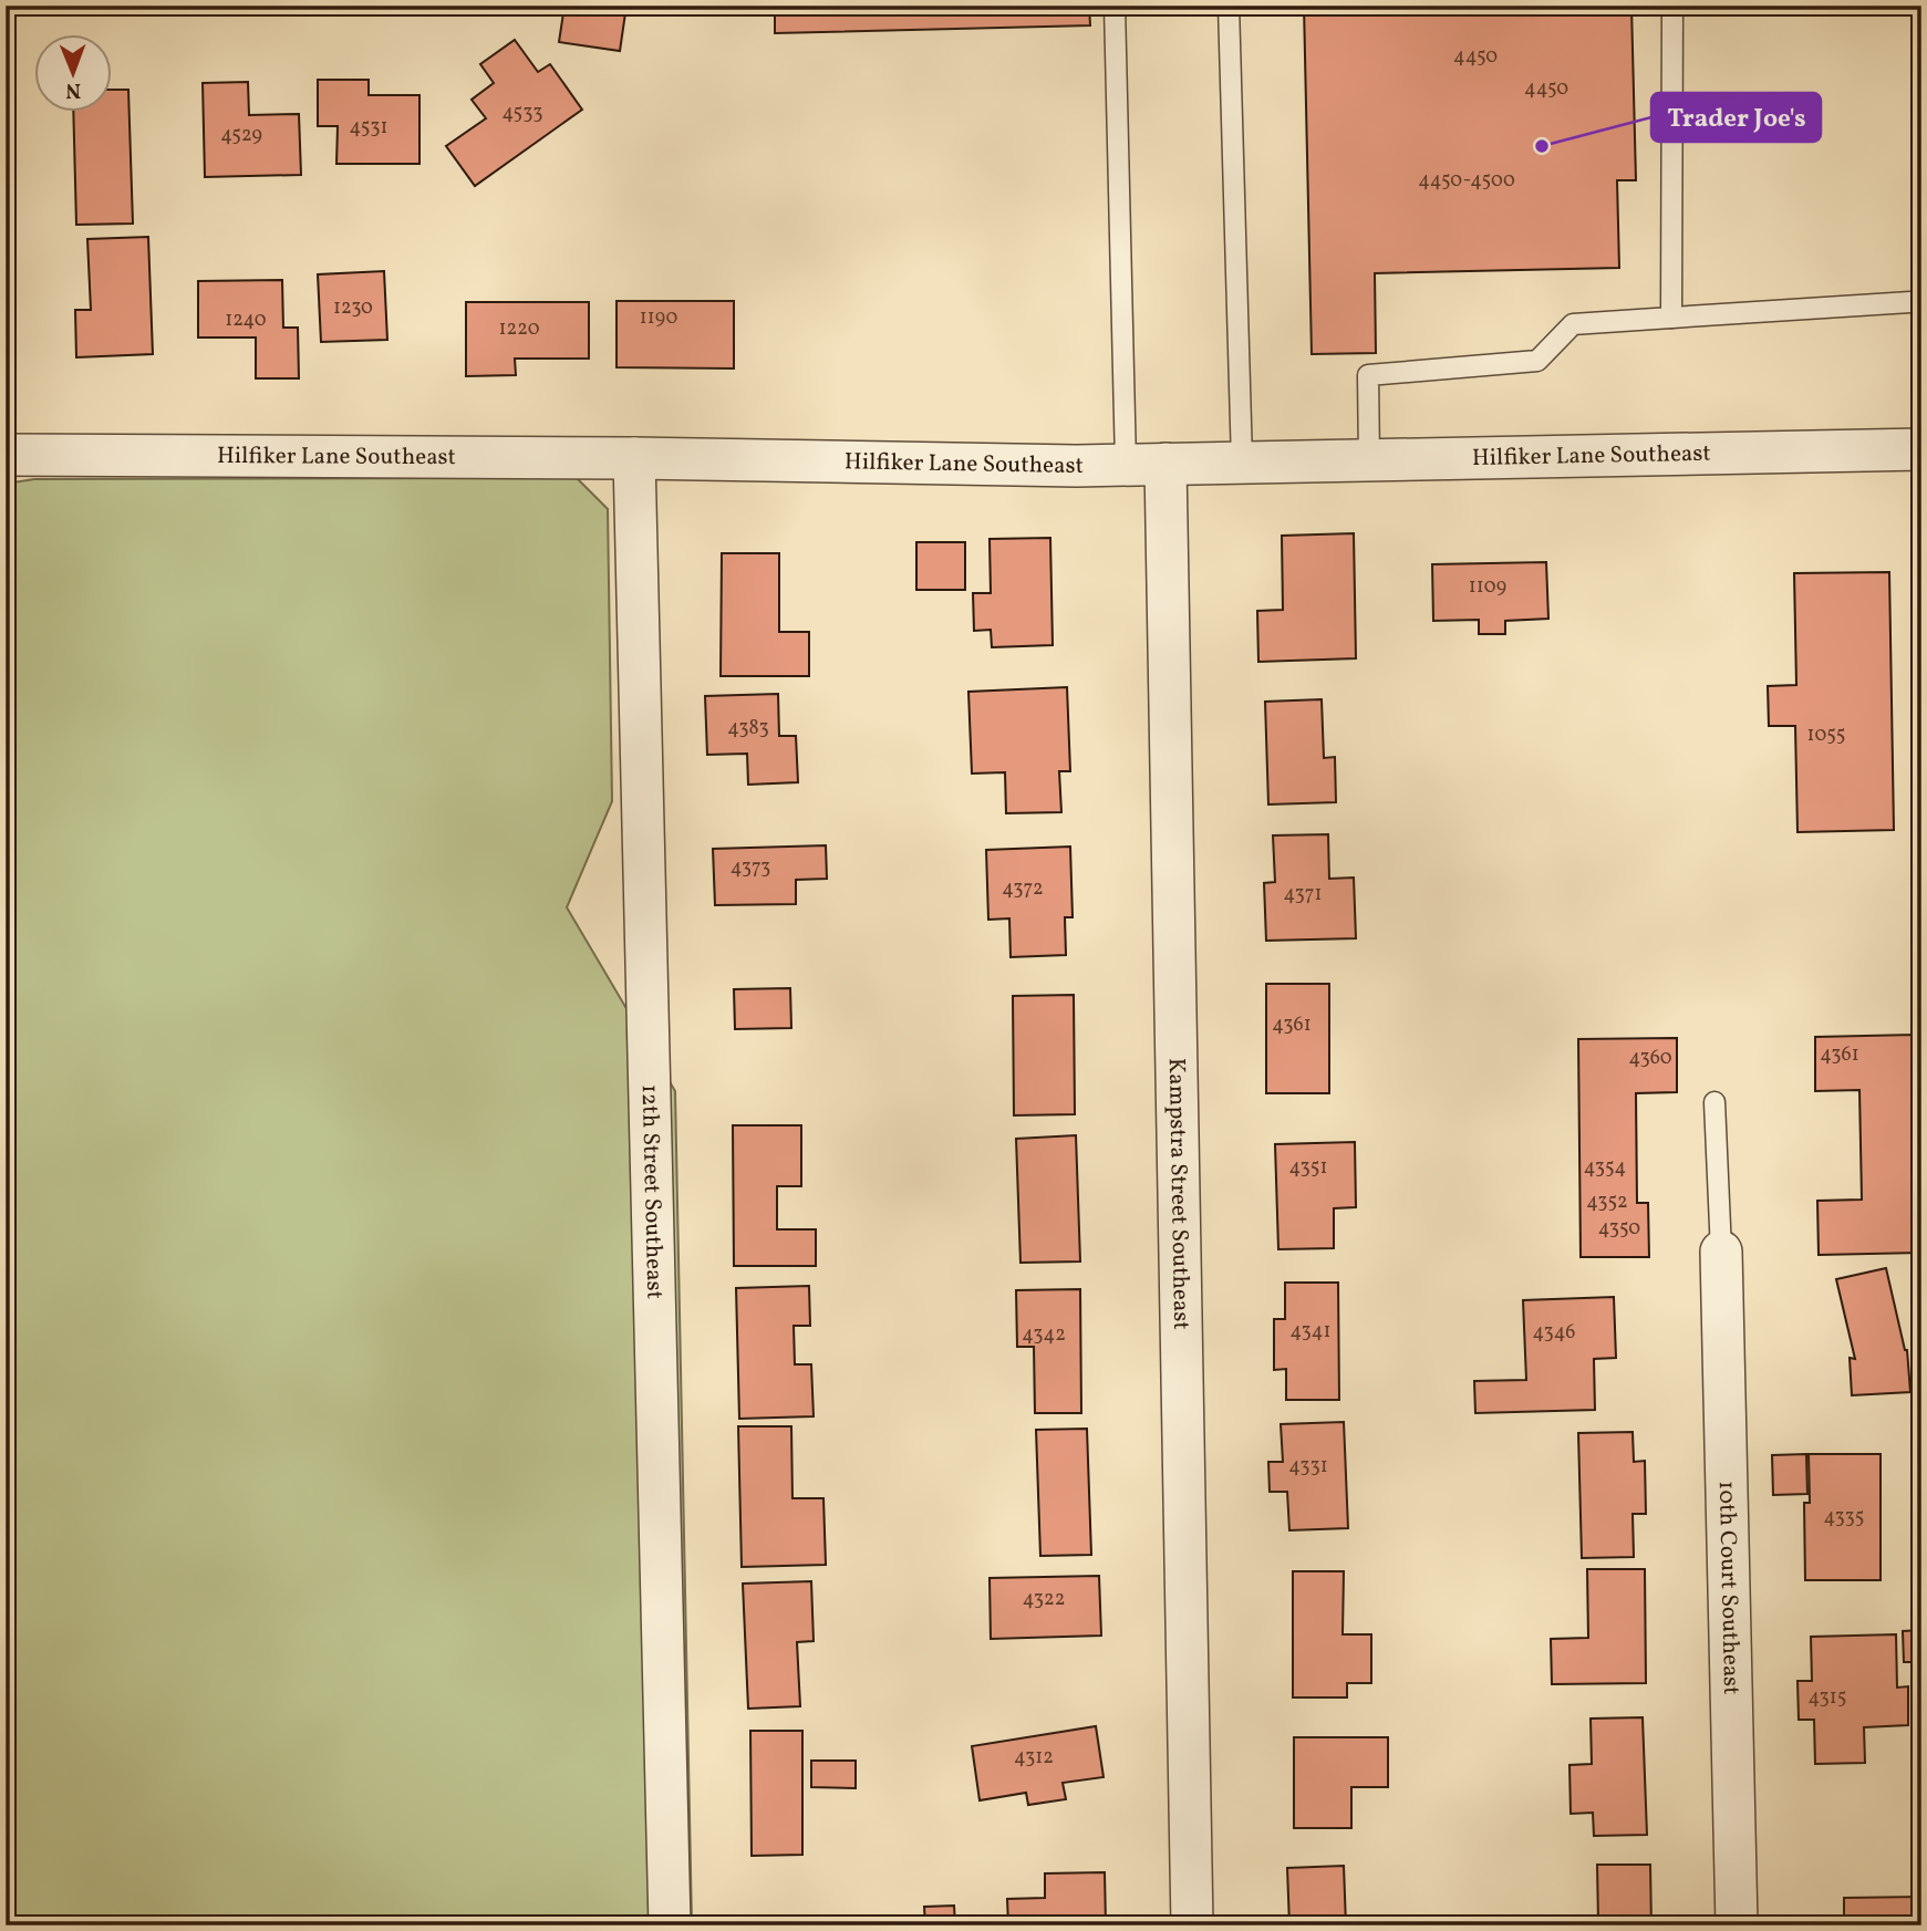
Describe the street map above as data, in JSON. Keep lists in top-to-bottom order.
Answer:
{
  "streets": {
    "street": [
      "Hilfiker Lane Southeast",
      "12th Street Southeast",
      "Kampstra Street Southeast",
      "10th Court Southeast"
    ]
  },
  "crossings": [
    ["Hilfiker Lane Southeast", "12th Street Southeast"],
    ["Hilfiker Lane Southeast", "Kampstra Street Southeast"]
  ],
  "places": ["Trader Joe's"],
  "house_numbers": [
    "4450",
    "4450",
    "4533",
    "4531",
    "4529",
    "4450-4500",
    "1230",
    "1190",
    "1240",
    "1220",
    "1109",
    "4383",
    "1055",
    "4373",
    "4372",
    "4371",
    "4361",
    "4361",
    "4360",
    "4351",
    "4354",
    "4352",
    "4350",
    "4341",
    "4346",
    "4342",
    "4331",
    "4335",
    "4322",
    "4315",
    "4312"
  ],
  "north": "bottom"
}
